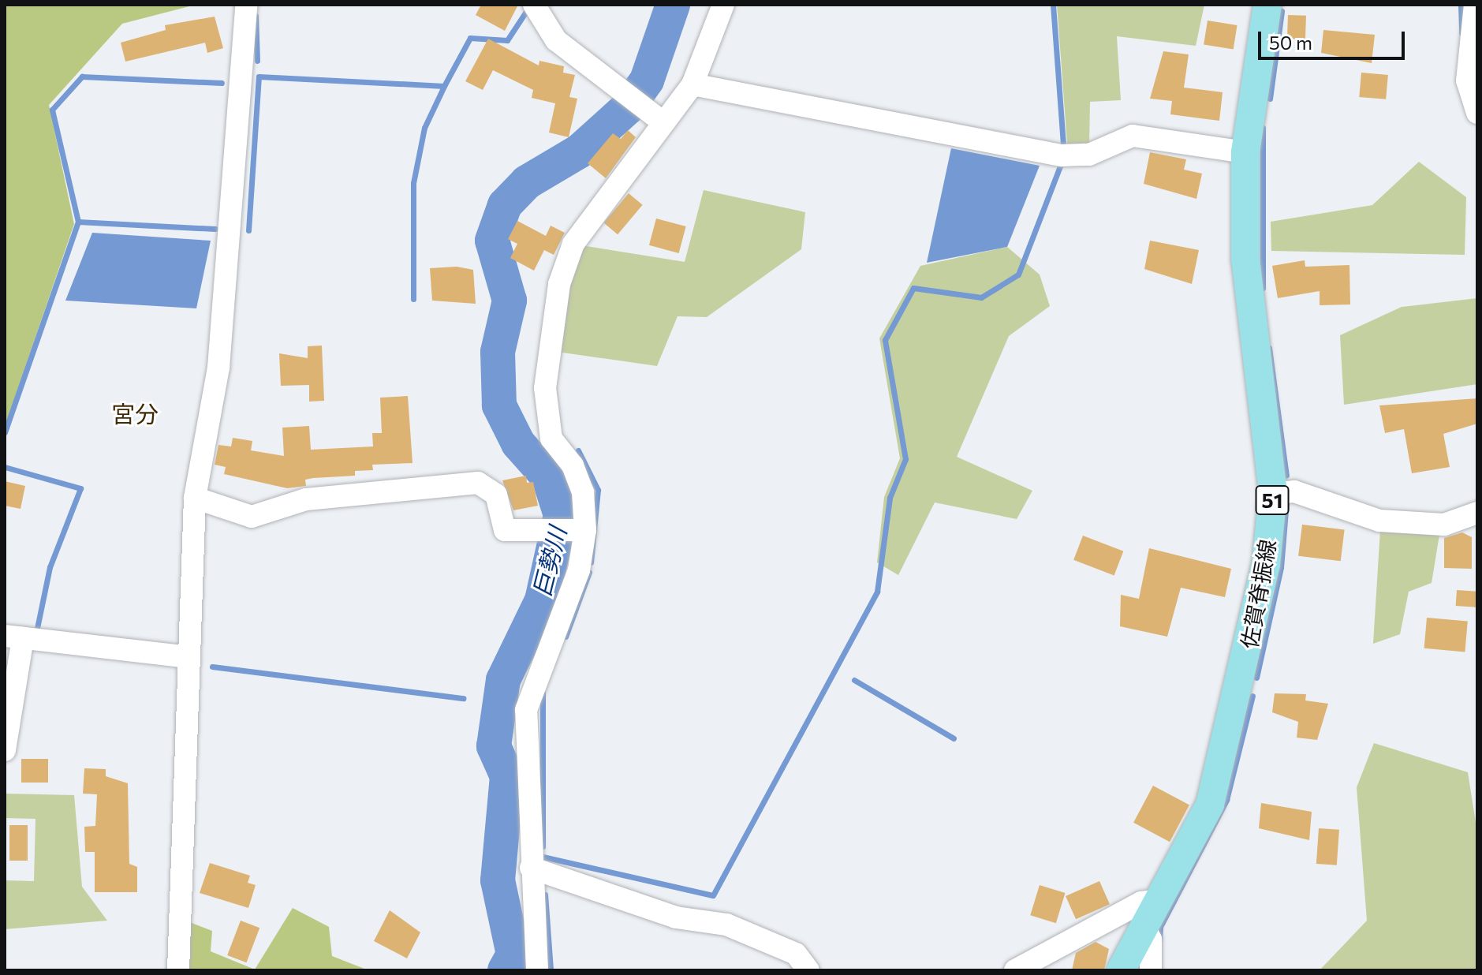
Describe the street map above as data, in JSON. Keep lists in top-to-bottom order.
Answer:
{
  "streets": {
    "main road": ["51", "佐賀脊振線"]
  },
  "districts": ["宮分"],
  "water": ["巨勢川"],
  "scale_bar": "50 m"
}
